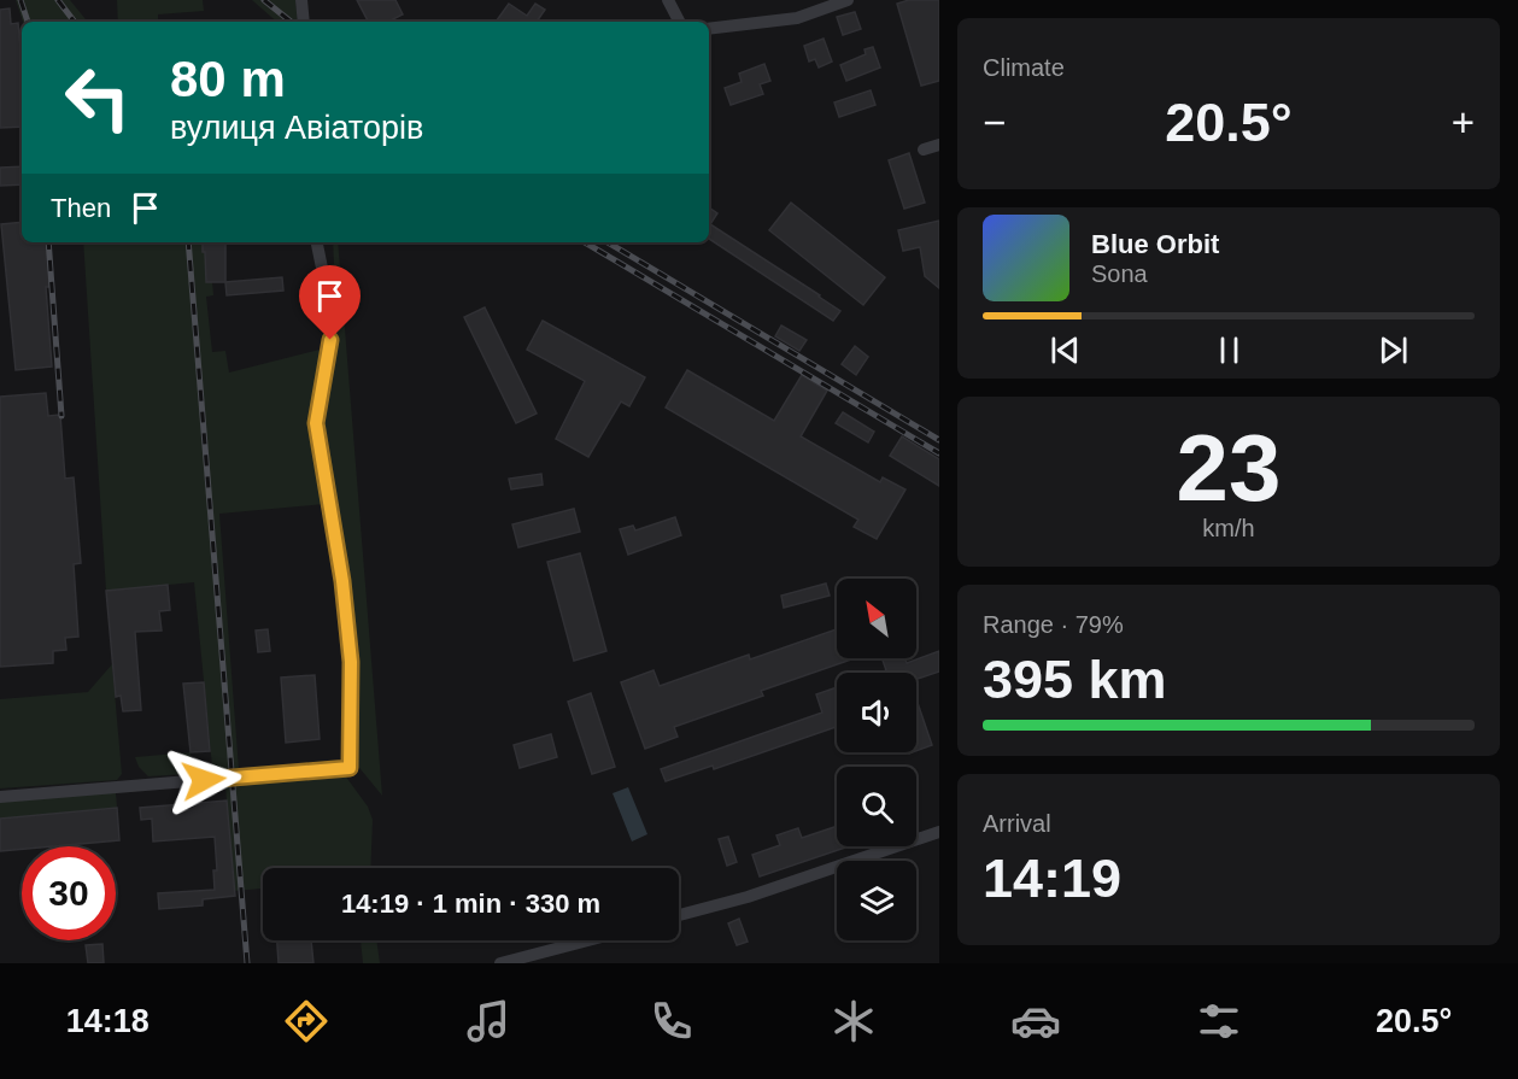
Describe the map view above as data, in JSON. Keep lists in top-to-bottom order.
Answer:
{
  "north": "top left",
  "page": {
    "tile": [
      "Climate",
      ["23", "km/h"],
      ["Range · 79%", "395 km"],
      ["Arrival", "14:19"]
    ],
    "turn": ["80 m", "вулиця Авіаторів"],
    "heat": ["−", "20.5°", "+"],
    "then": "Then",
    "song": ["Blue Orbit", "Sona"],
    "limit": "30",
    "trip": "14:19 · 1 min · 330 m",
    "tabs": ["14:18", "20.5°"]
  }
}
